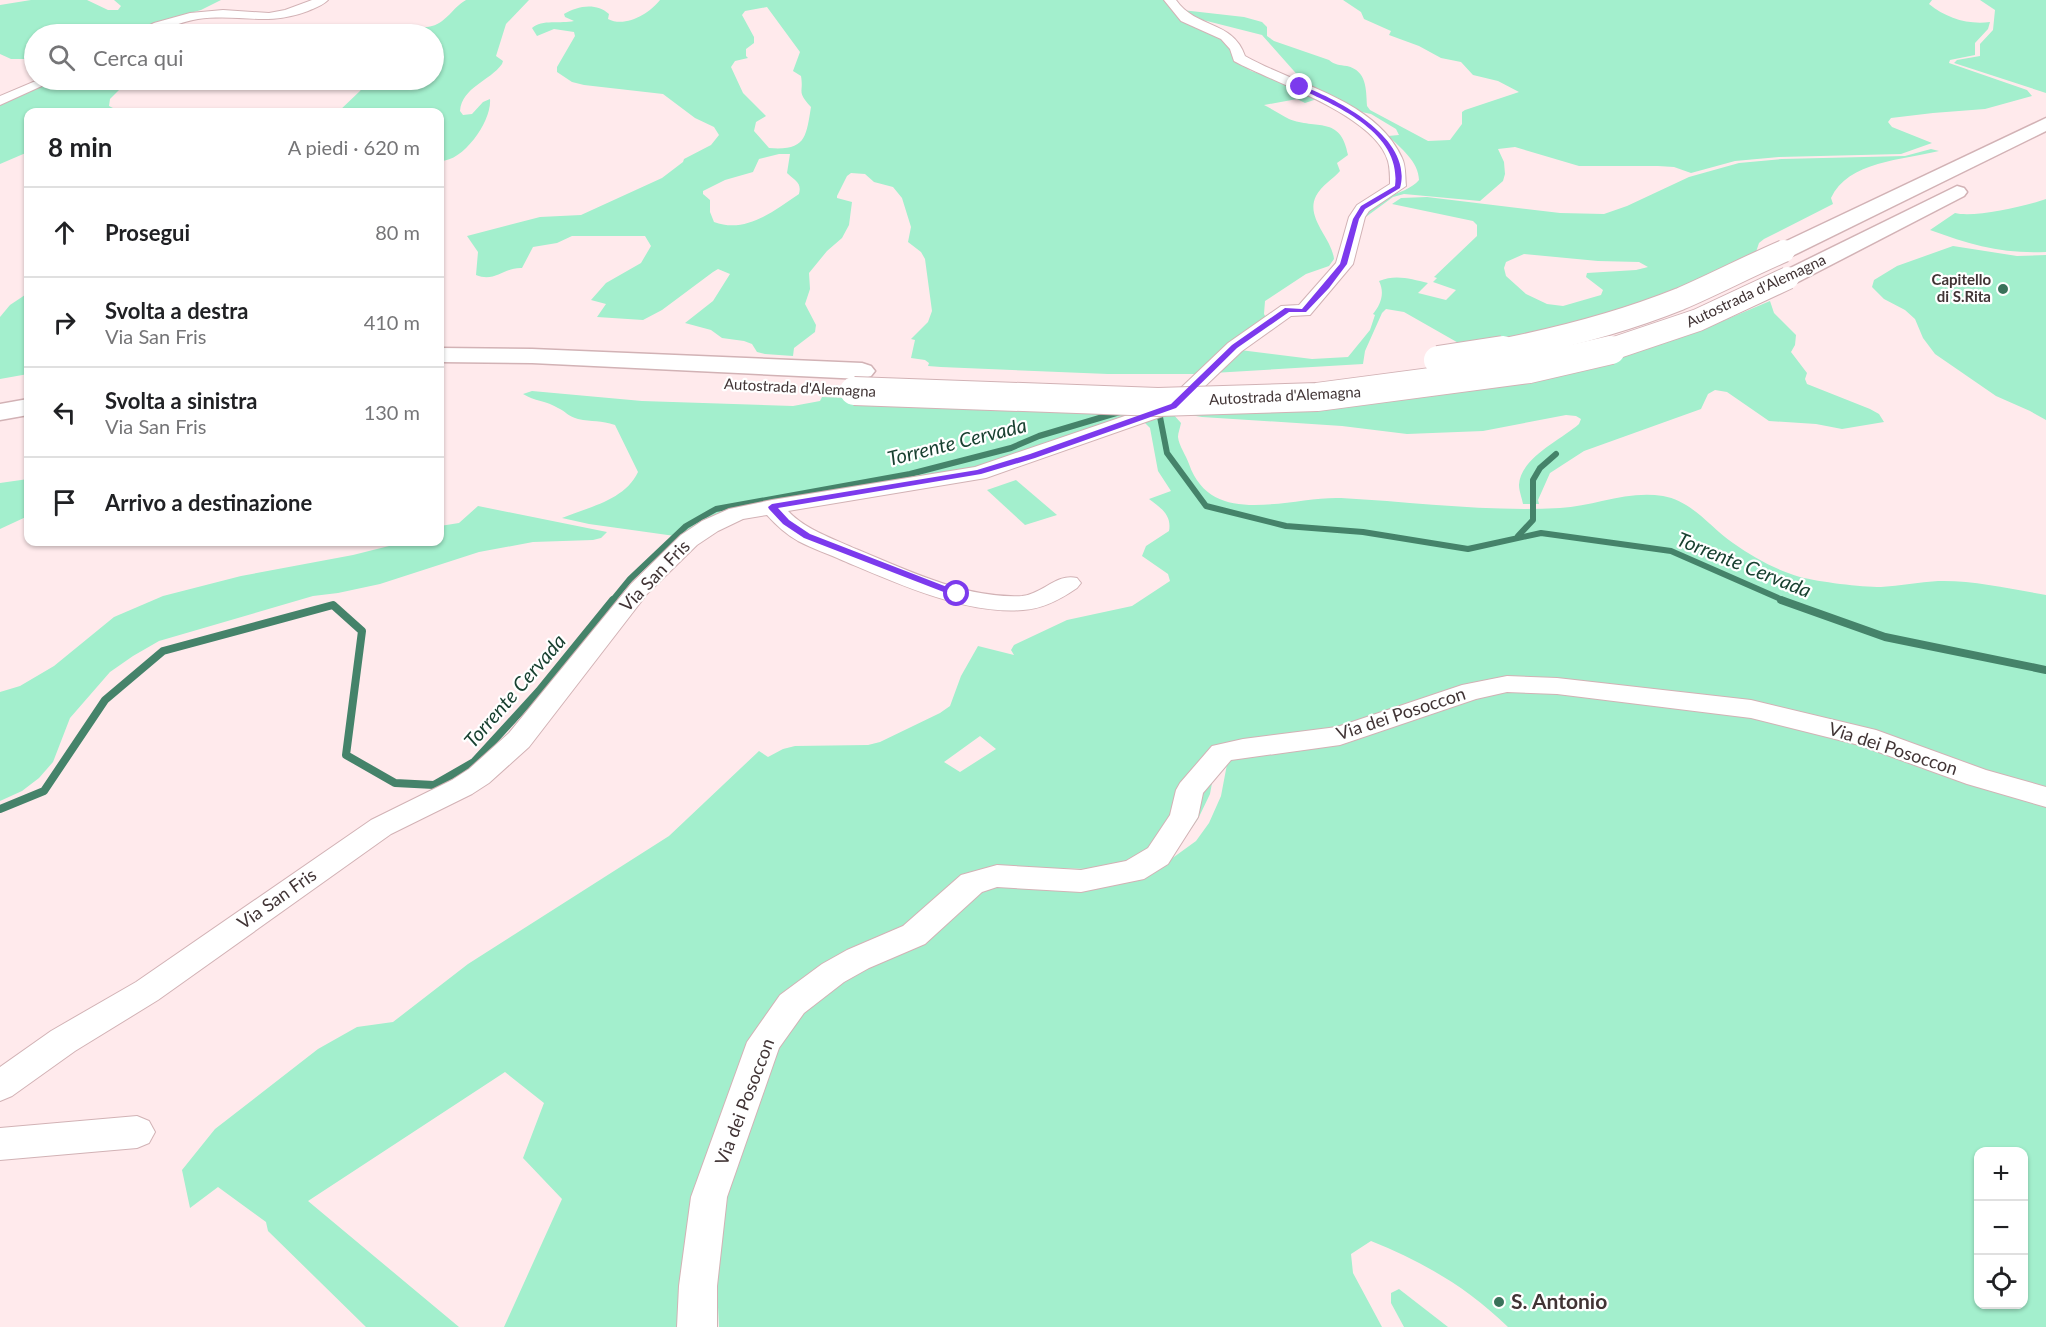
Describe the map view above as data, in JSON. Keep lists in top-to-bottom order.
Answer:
{
  "streets": {
    "highway": ["Autostrada d'Alemagna"],
    "street": ["Via San Fris", "Via dei Posoccon"]
  },
  "water": ["Torrente Cervada"],
  "places": ["Capitello di S.Rita", "S. Antonio"],
  "page": {
    "search": "Cerca qui",
    "heading": ["8 min", "A piedi · 620 m"],
    "list": [
      ["Prosegui", "80 m"],
      ["Svolta a destra", "Via San Fris", "410 m"],
      ["Svolta a sinistra", "Via San Fris", "130 m"],
      "Arrivo a destinazione"
    ],
    "map_buttons": ["+", "−"]
  }
}
